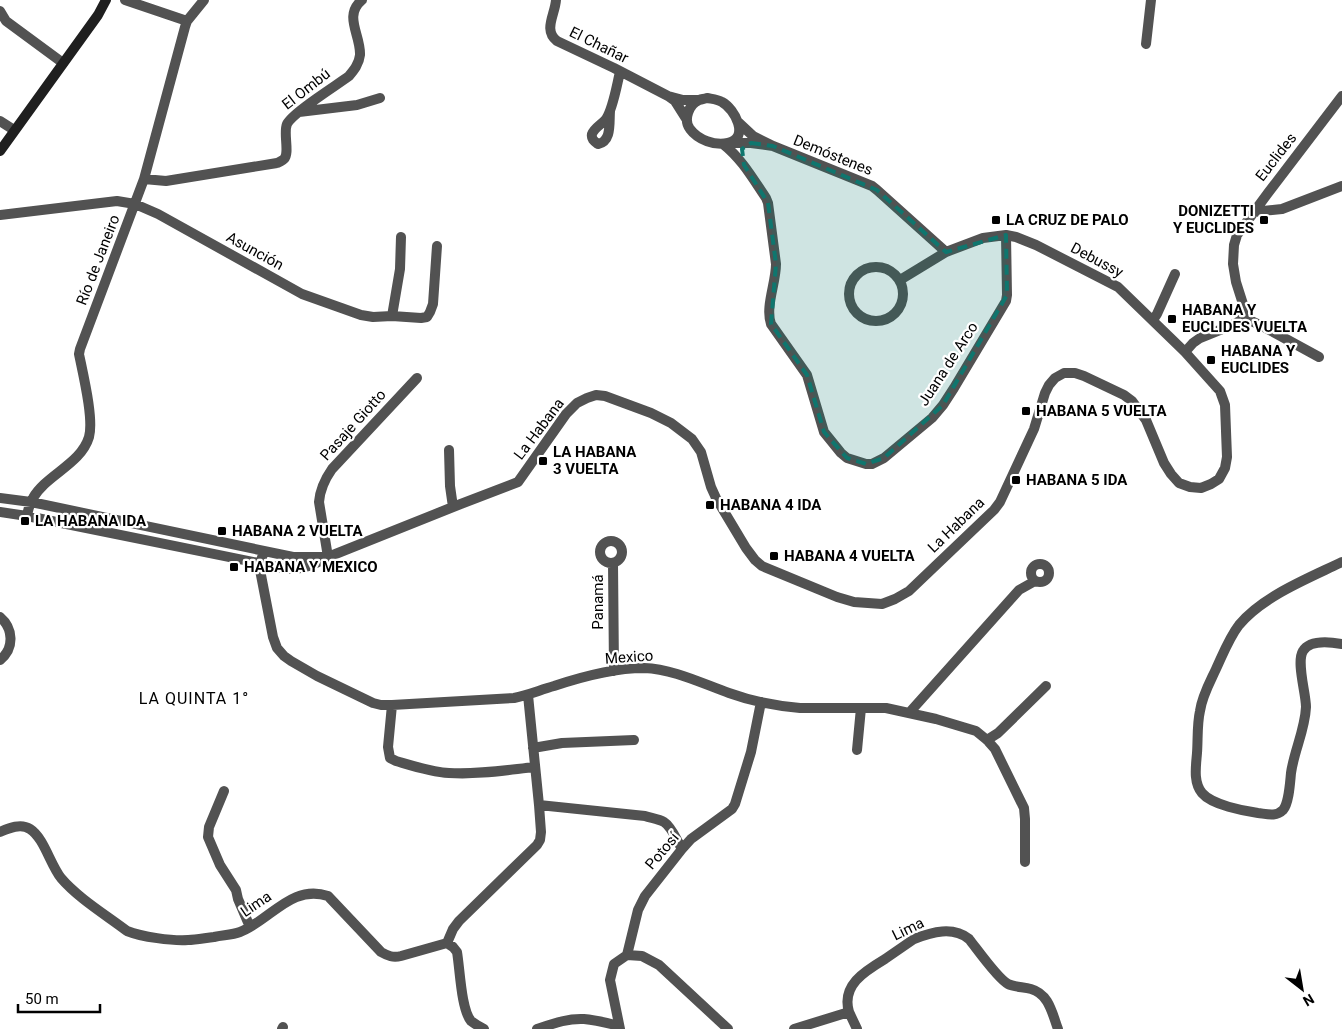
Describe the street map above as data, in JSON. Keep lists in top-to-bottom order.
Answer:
{
  "streets": {
    "street": [
      "El Chañar",
      "El Ombú",
      "Demóstenes",
      "Euclides",
      "Asunción",
      "Río de Janeiro",
      "Debussy",
      "Juana de Arco",
      "Pasaje Giotto",
      "La Habana",
      "Panamá",
      "Mexico",
      "Potosí",
      "Lima"
    ]
  },
  "crossings": [
    ["El Chañar", "Demóstenes"],
    ["El Chañar", "Juana de Arco"],
    ["El Ombú", "Río de Janeiro"],
    ["Demóstenes", "Juana de Arco"],
    ["Asunción", "Río de Janeiro"],
    ["Río de Janeiro", "La Habana"],
    ["Debussy", "Juana de Arco"],
    ["Debussy", "La Habana"],
    ["Pasaje Giotto", "La Habana"],
    ["La Habana", "Mexico"],
    ["Panamá", "Mexico"],
    ["Mexico", "Potosí"]
  ],
  "districts": ["LA QUINTA 1°"],
  "places": {
    "transit": [
      "LA CRUZ DE PALO",
      "DONIZETTI Y EUCLIDES",
      "HABANA Y EUCLIDES VUELTA",
      "HABANA Y EUCLIDES",
      "HABANA 5 VUELTA",
      "LA HABANA 3 VUELTA",
      "HABANA 5 IDA",
      "HABANA 4 IDA",
      "LA HABANA IDA",
      "HABANA 2 VUELTA",
      "HABANA 4 VUELTA",
      "HABANA Y MEXICO"
    ]
  },
  "scale_bar": "50 m",
  "north": "bottom right"
}
